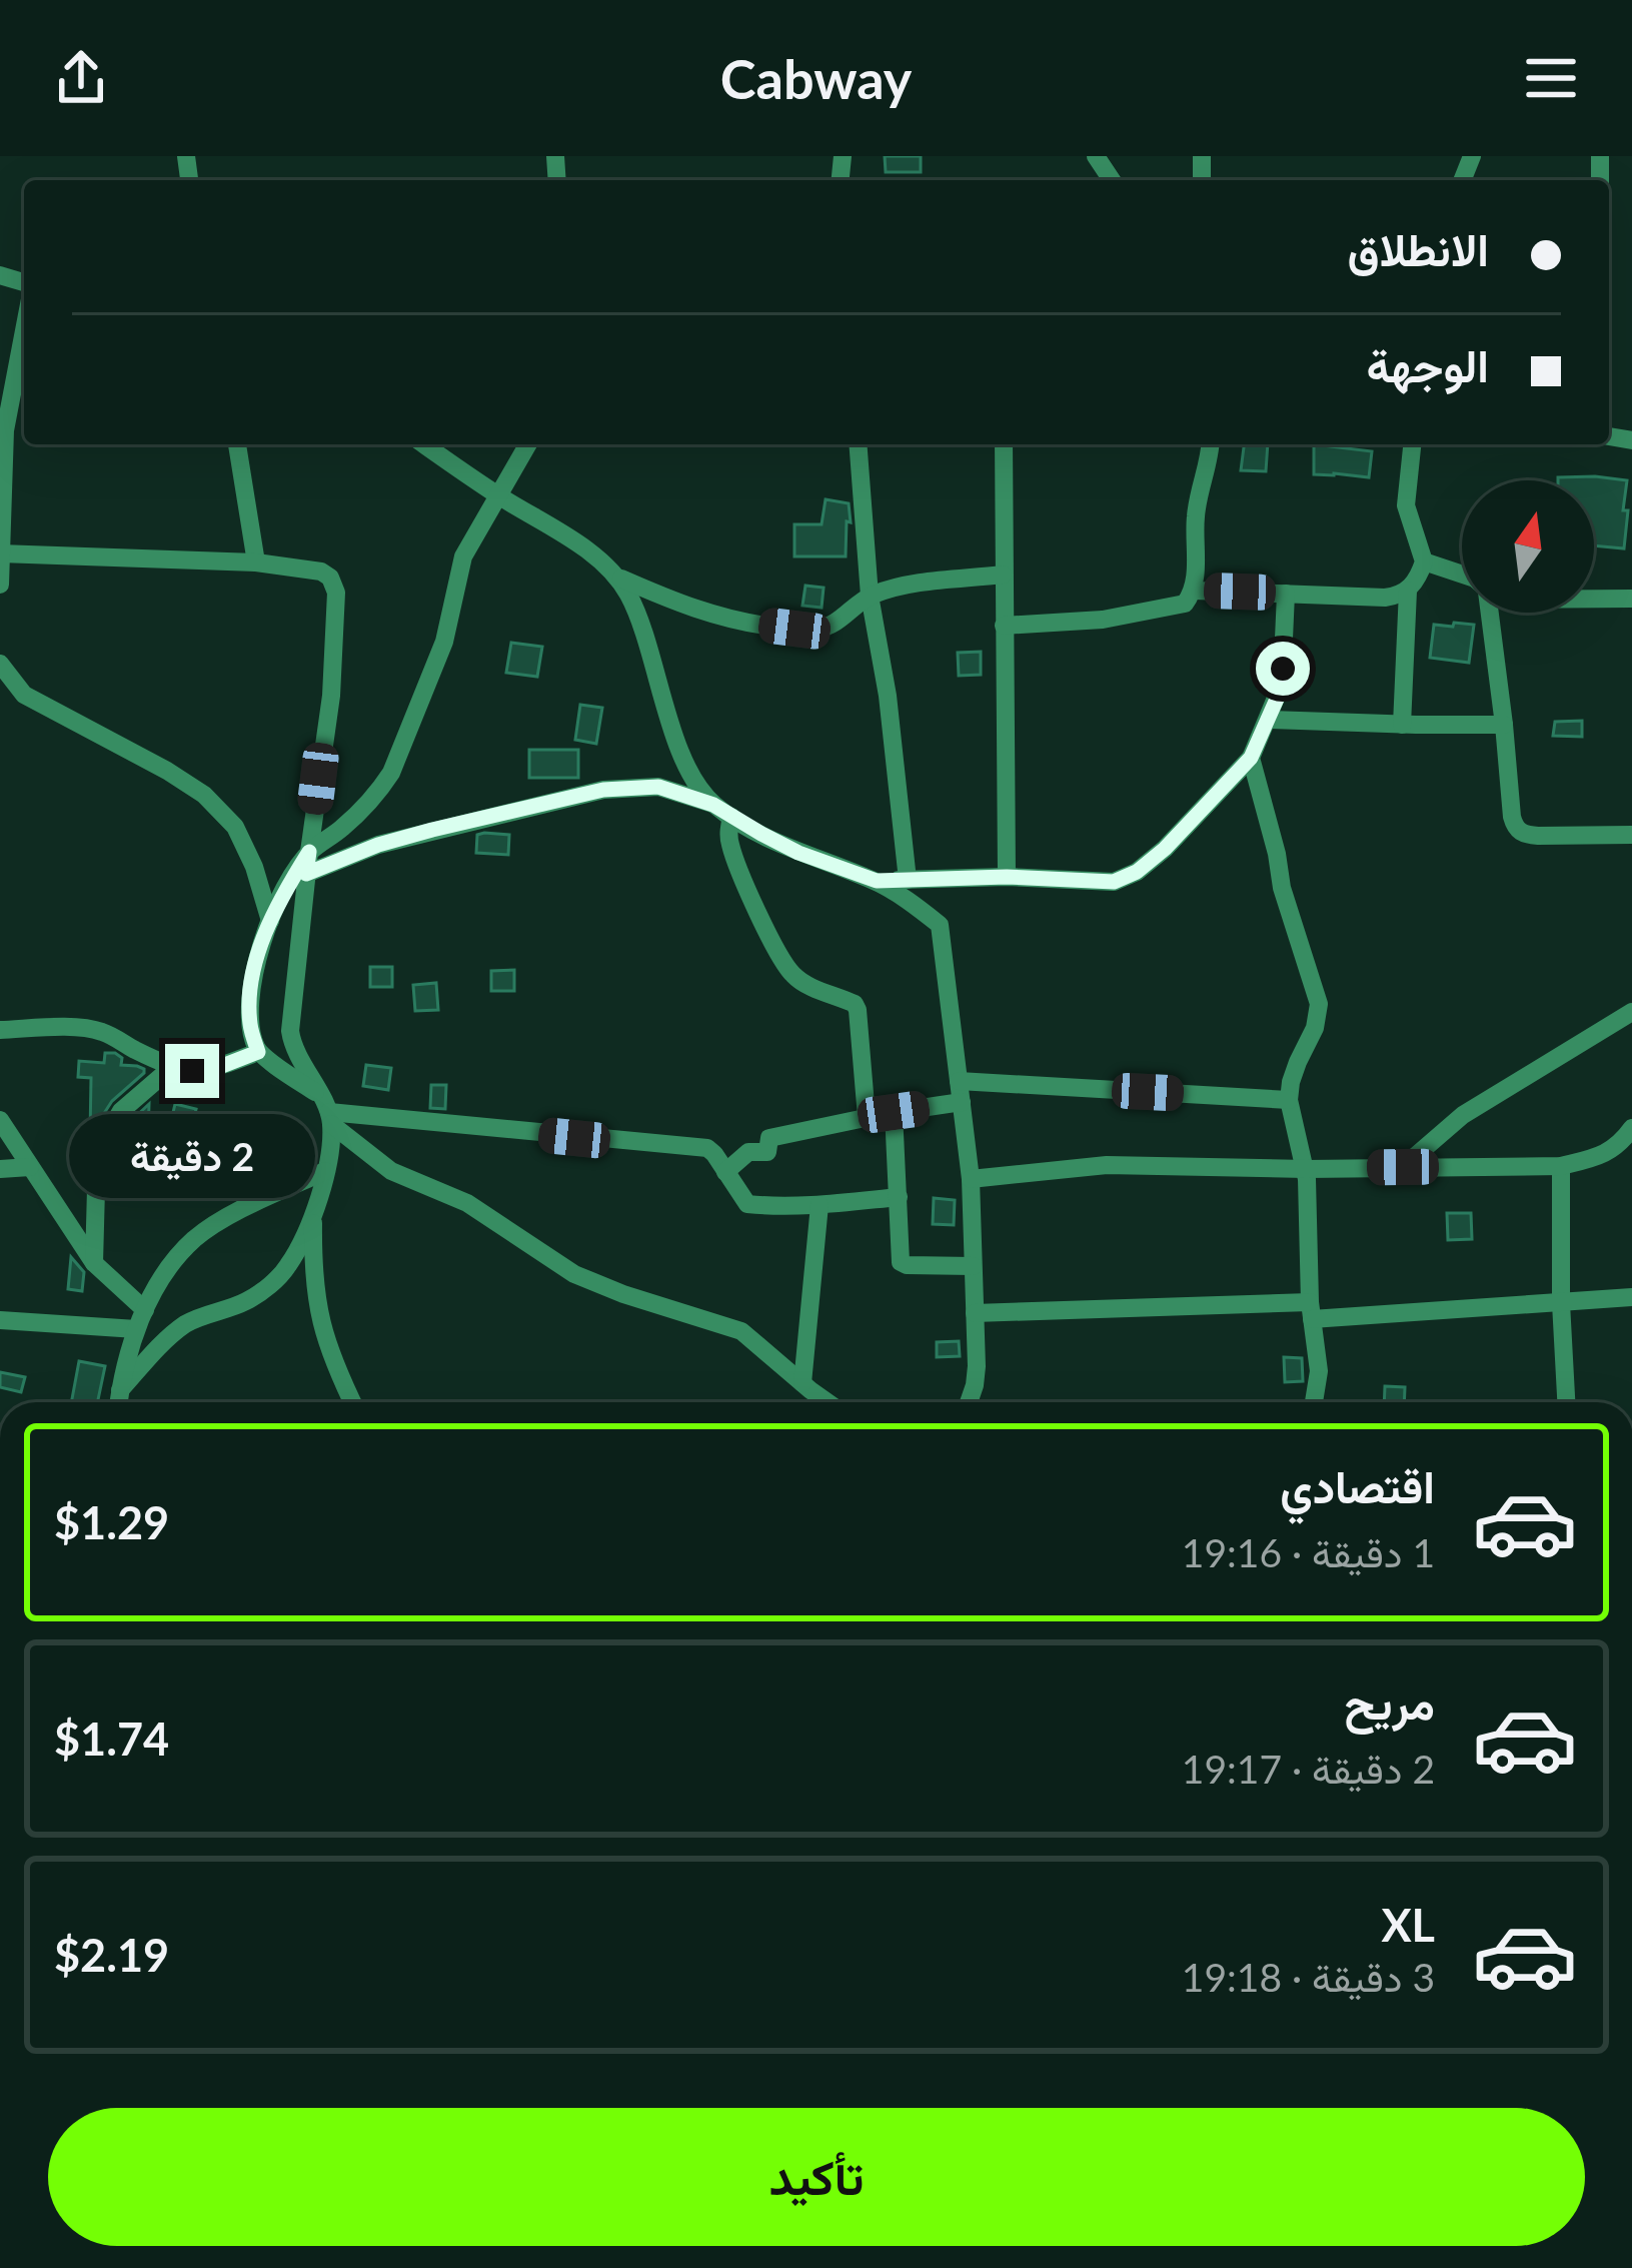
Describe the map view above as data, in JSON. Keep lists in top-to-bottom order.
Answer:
{
  "north": "top",
  "page": {
    "header": "Cabway",
    "banner": ["الانطلاق", "الوجهة"],
    "bubble": "2 دقيقة",
    "list": [
      {
        "name": "اقتصادي",
        "note": "1 دقيقة · 19:16",
        "value": "$1.29"
      },
      {
        "name": "مريح",
        "note": "2 دقيقة · 19:17",
        "value": "$1.74"
      },
      {
        "name": "XL",
        "note": "3 دقيقة · 19:18",
        "value": "$2.19"
      }
    ],
    "buttons": "تأكيد"
  }
}
